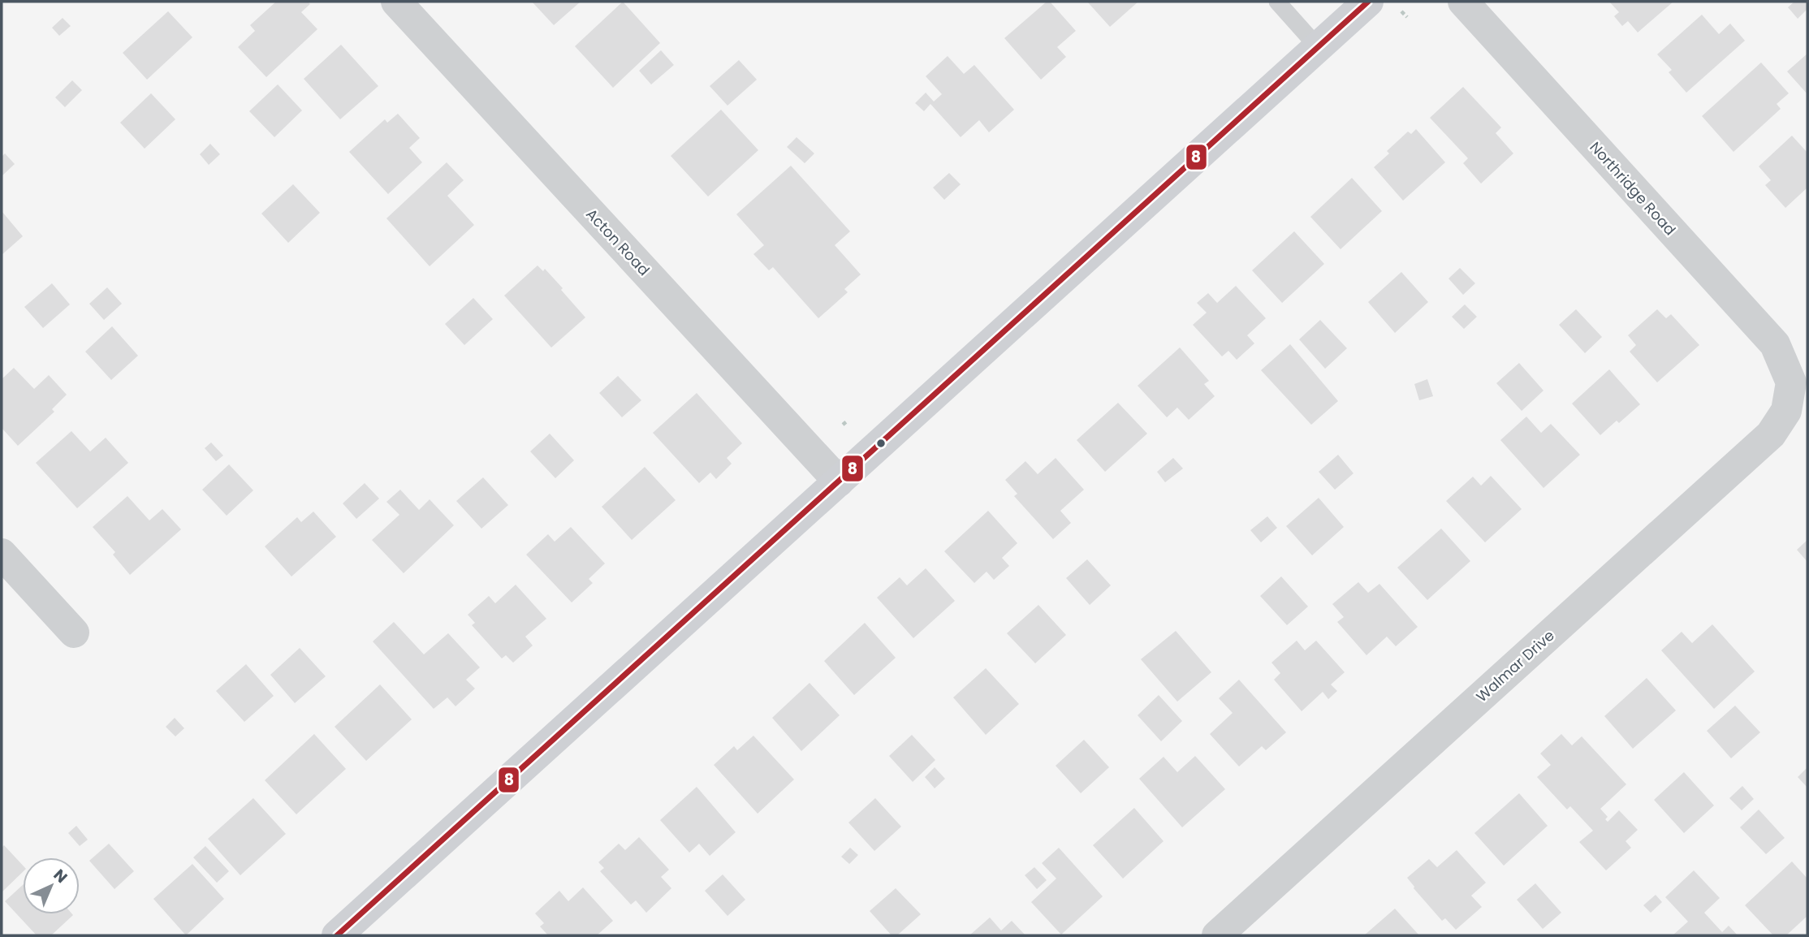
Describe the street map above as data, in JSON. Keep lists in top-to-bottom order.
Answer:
{
  "streets": {
    "street": ["Northridge Road", "Acton Road", "Walmar Drive"]
  },
  "crossings": [
    ["Northridge Road", "Walmar Drive"]
  ],
  "lines": ["transit line 8"],
  "north": "top right"
}
